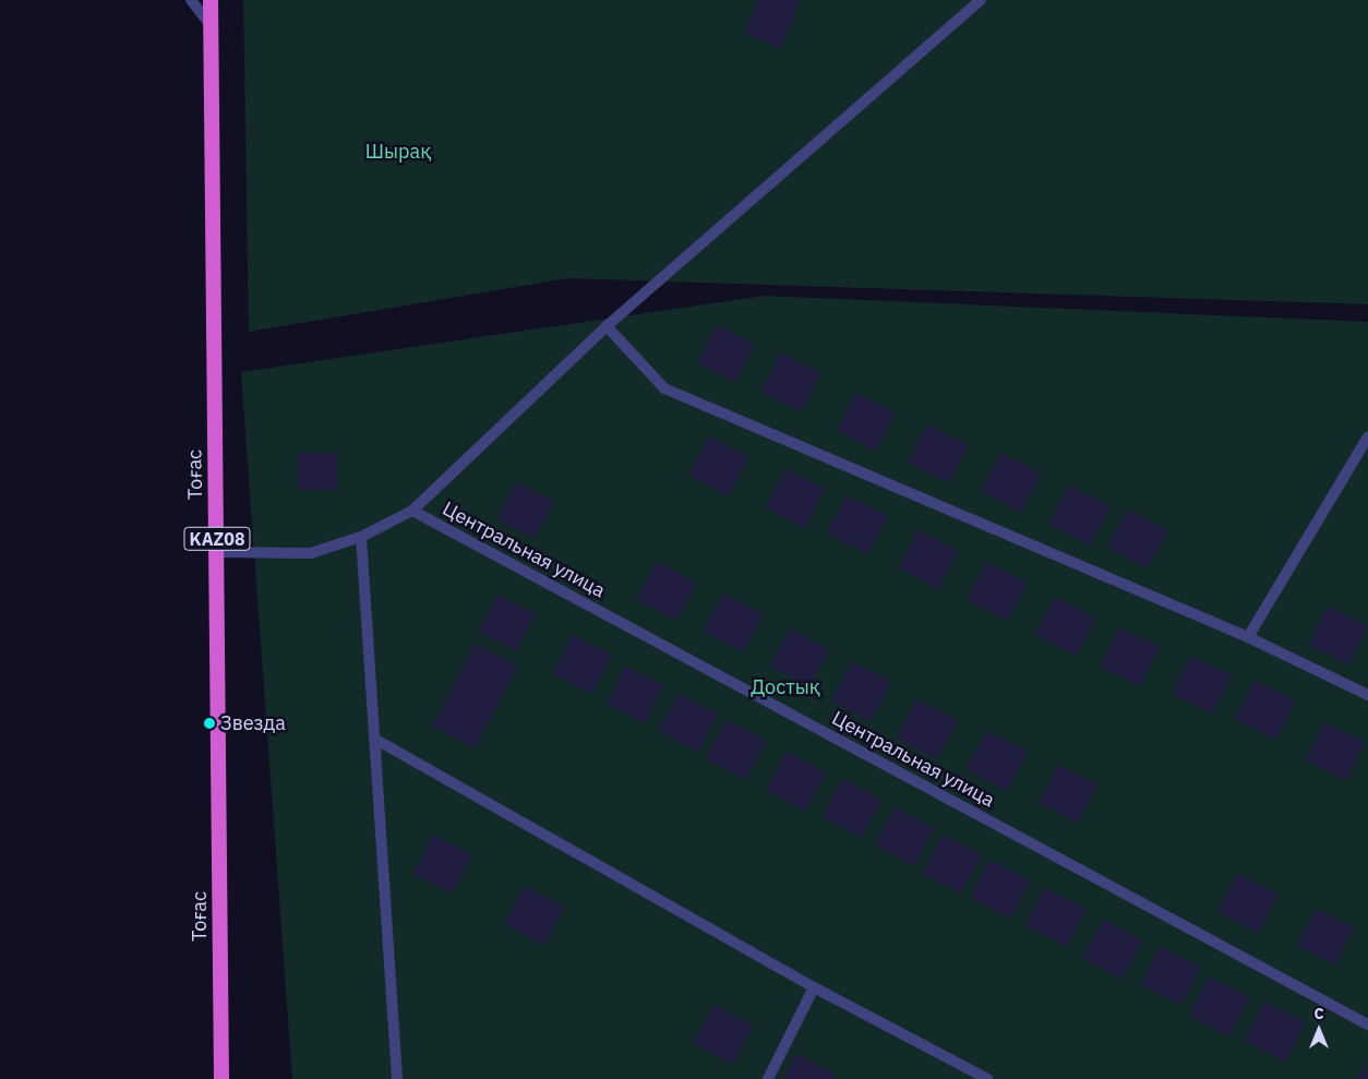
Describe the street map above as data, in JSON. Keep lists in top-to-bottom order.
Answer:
{
  "streets": {
    "highway": ["Тоғас", "KAZ08"],
    "street": ["Центральная улица"]
  },
  "parks": ["Шырақ", "Достық"],
  "places": ["Звезда"],
  "north": "top"
}
